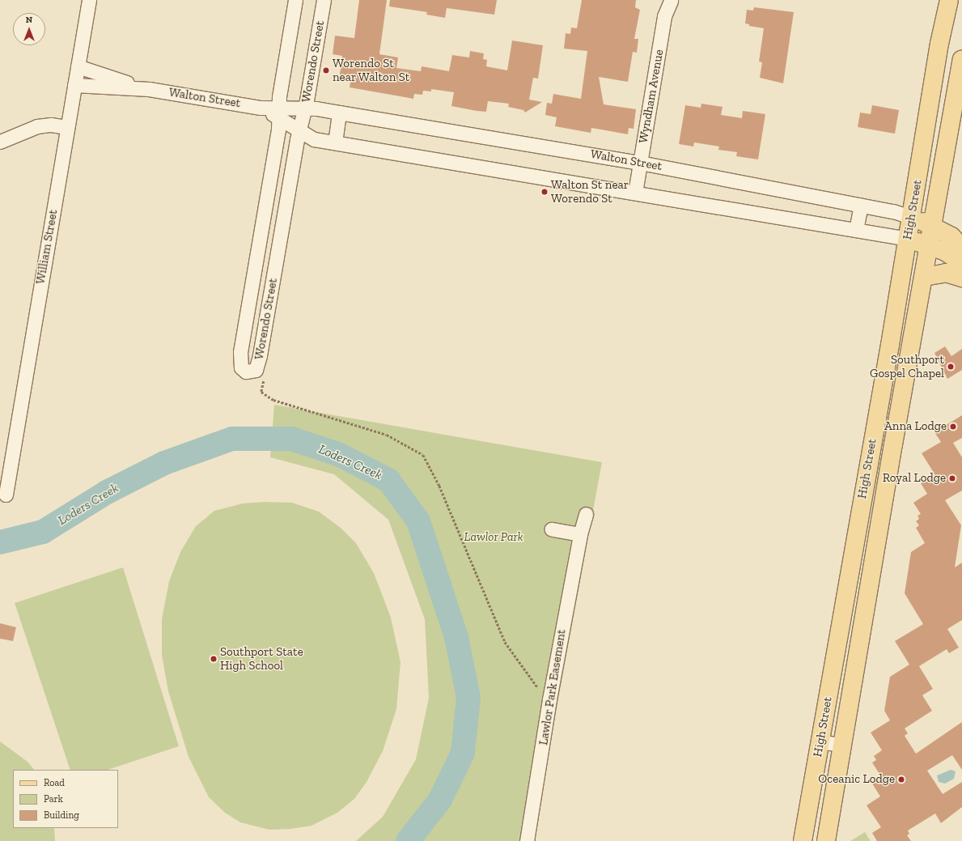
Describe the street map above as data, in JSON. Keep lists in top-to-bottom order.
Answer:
{
  "streets": {
    "main road": ["High Street"],
    "street": [
      "Worendo Street",
      "Wyndham Avenue",
      "Walton Street",
      "William Street",
      "Lawlor Park Easement"
    ]
  },
  "crossings": [
    ["Worendo Street", "Walton Street"],
    ["Wyndham Avenue", "Walton Street"],
    ["Walton Street", "High Street"],
    ["Walton Street", "William Street"]
  ],
  "water": ["Loders Creek"],
  "parks": ["Lawlor Park"],
  "places": [
    "Worendo St near Walton St",
    "Walton St near Worendo St",
    "Southport Gospel Chapel",
    "Anna Lodge",
    "Royal Lodge",
    "Southport State High School",
    "Oceanic Lodge"
  ],
  "legend": ["Road", "Park", "Building"],
  "north": "top"
}
